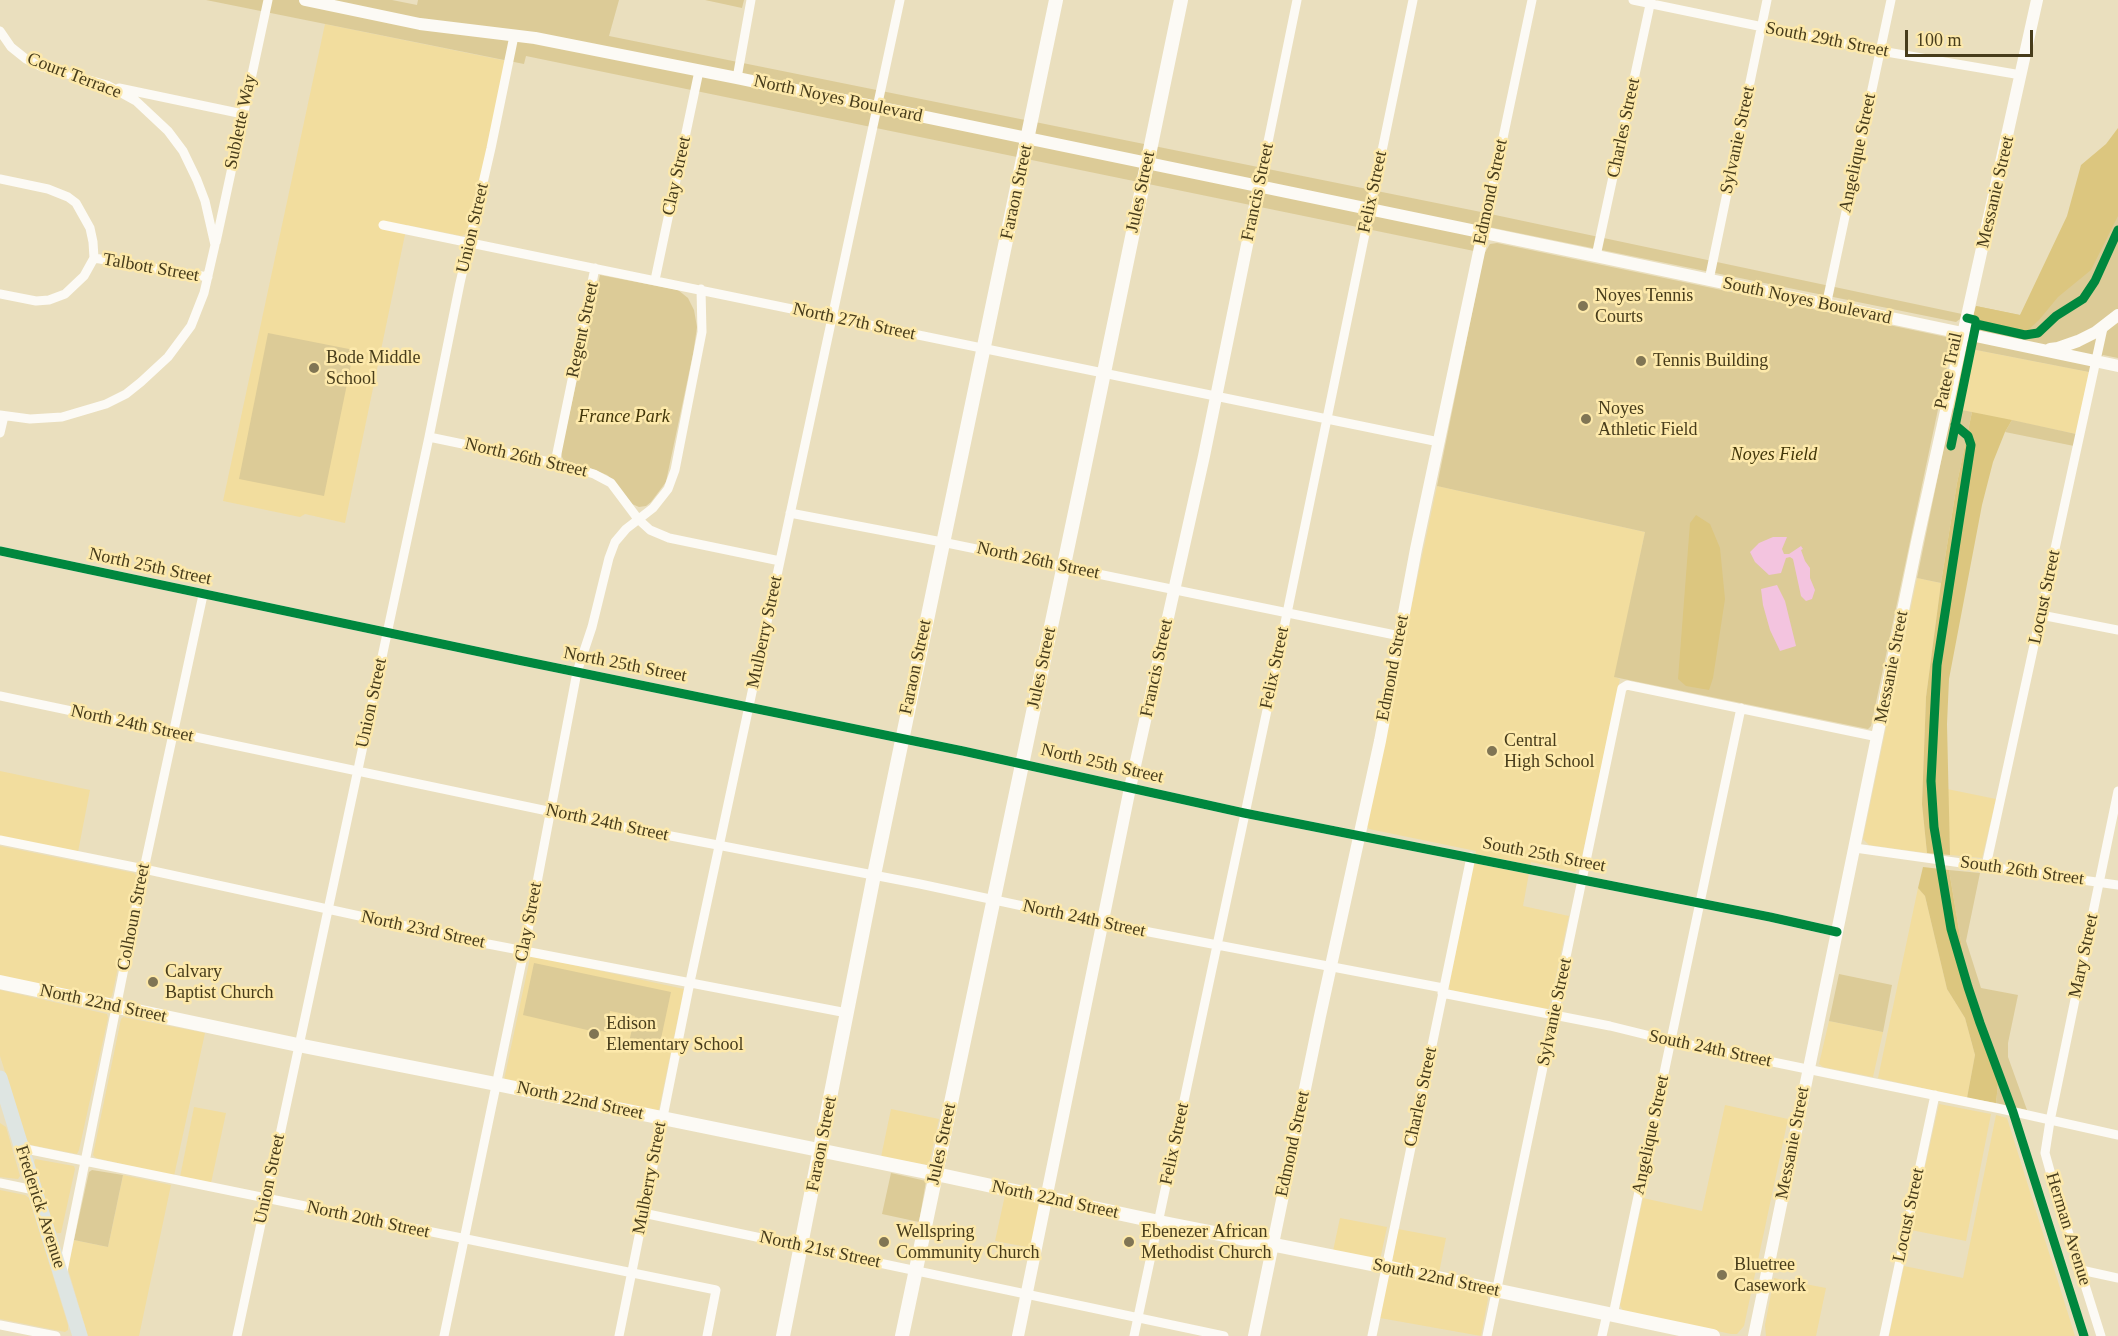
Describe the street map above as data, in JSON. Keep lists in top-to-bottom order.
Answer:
{
  "streets": {
    "main road": [
      "Faraon Street",
      "Jules Street",
      "North 22nd Street",
      "Frederick Avenue",
      "South 22nd Street"
    ],
    "street": [
      "South 29th Street",
      "Court Terrace",
      "North Noyes Boulevard",
      "Sublette Way",
      "Charles Street",
      "Sylvanie Street",
      "Angelique Street",
      "Clay Street",
      "Francis Street",
      "Felix Street",
      "Edmond Street",
      "Messanie Street",
      "Union Street",
      "Talbott Street",
      "South Noyes Boulevard",
      "North 27th Street",
      "Regent Street",
      "North 26th Street",
      "North 25th Street",
      "Locust Street",
      "Mulberry Street",
      "North 24th Street",
      "South 25th Street",
      "South 26th Street",
      "Colhoun Street",
      "North 23rd Street",
      "Mary Street",
      "South 24th Street",
      "North 20th Street",
      "Herman Avenue",
      "North 21st Street"
    ],
    "cycle path": ["Patee Trail"]
  },
  "crossings": [
    ["South 29th Street", "Charles Street"],
    ["South 29th Street", "Sylvanie Street"],
    ["South 29th Street", "Angelique Street"],
    ["South 29th Street", "Messanie Street"],
    ["Court Terrace", "Sublette Way"],
    ["Court Terrace", "Talbott Street"],
    ["North Noyes Boulevard", "Clay Street"],
    ["North Noyes Boulevard", "Faraon Street"],
    ["North Noyes Boulevard", "Jules Street"],
    ["North Noyes Boulevard", "Francis Street"],
    ["North Noyes Boulevard", "Felix Street"],
    ["North Noyes Boulevard", "Union Street"],
    ["North Noyes Boulevard", "South Noyes Boulevard"],
    ["North Noyes Boulevard", "Mulberry Street"],
    ["Charles Street", "South Noyes Boulevard"],
    ["Charles Street", "South 25th Street"],
    ["Charles Street", "South 24th Street"],
    ["Charles Street", "South 22nd Street"],
    ["Sylvanie Street", "Angelique Street"],
    ["Sylvanie Street", "South Noyes Boulevard"],
    ["Sylvanie Street", "South 25th Street"],
    ["Sylvanie Street", "South 24th Street"],
    ["Sylvanie Street", "South 22nd Street"],
    ["Angelique Street", "South Noyes Boulevard"],
    ["Angelique Street", "South 25th Street"],
    ["Angelique Street", "South 24th Street"],
    ["Angelique Street", "South 22nd Street"],
    ["Clay Street", "North 27th Street"],
    ["Clay Street", "North 26th Street"],
    ["Clay Street", "North 25th Street"],
    ["Clay Street", "North 24th Street"],
    ["Clay Street", "North 23rd Street"],
    ["Clay Street", "North 22nd Street"],
    ["Clay Street", "North 20th Street"],
    ["Faraon Street", "North 27th Street"],
    ["Faraon Street", "North 26th Street"],
    ["Faraon Street", "North 25th Street"],
    ["Faraon Street", "North 24th Street"],
    ["Faraon Street", "North 23rd Street"],
    ["Faraon Street", "North 22nd Street"],
    ["Faraon Street", "North 21st Street"],
    ["Jules Street", "North 27th Street"],
    ["Jules Street", "North 26th Street"],
    ["Jules Street", "North 25th Street"],
    ["Jules Street", "North 24th Street"],
    ["Jules Street", "North 22nd Street"],
    ["Jules Street", "North 21st Street"],
    ["Francis Street", "North 27th Street"],
    ["Francis Street", "North 26th Street"],
    ["Francis Street", "North 25th Street"],
    ["Francis Street", "North 24th Street"],
    ["Francis Street", "North 22nd Street"],
    ["Francis Street", "North 21st Street"],
    ["Felix Street", "South Noyes Boulevard"],
    ["Felix Street", "North 27th Street"],
    ["Felix Street", "North 26th Street"],
    ["Felix Street", "North 25th Street"],
    ["Felix Street", "North 24th Street"],
    ["Felix Street", "South 25th Street"],
    ["Felix Street", "North 22nd Street"],
    ["Felix Street", "South 24th Street"],
    ["Felix Street", "North 21st Street"],
    ["Felix Street", "South 22nd Street"],
    ["Edmond Street", "South Noyes Boulevard"],
    ["Edmond Street", "North 27th Street"],
    ["Edmond Street", "South 25th Street"],
    ["Edmond Street", "South 24th Street"],
    ["Edmond Street", "South 22nd Street"],
    ["Messanie Street", "South Noyes Boulevard"],
    ["Messanie Street", "South 25th Street"],
    ["Messanie Street", "South 26th Street"],
    ["Messanie Street", "South 24th Street"],
    ["Union Street", "North 27th Street"],
    ["Union Street", "North 26th Street"],
    ["Union Street", "North 25th Street"],
    ["Union Street", "North 24th Street"],
    ["Union Street", "North 23rd Street"],
    ["Union Street", "North 22nd Street"],
    ["Union Street", "North 20th Street"],
    ["South Noyes Boulevard", "Locust Street"],
    ["North 27th Street", "Regent Street"],
    ["North 27th Street", "Mulberry Street"],
    ["Regent Street", "North 26th Street"],
    ["North 26th Street", "Mulberry Street"],
    ["North 25th Street", "Mulberry Street"],
    ["North 25th Street", "South 25th Street"],
    ["North 25th Street", "Colhoun Street"],
    ["Locust Street", "South 26th Street"],
    ["Locust Street", "South 24th Street"],
    ["Mulberry Street", "North 24th Street"],
    ["Mulberry Street", "North 23rd Street"],
    ["Mulberry Street", "North 22nd Street"],
    ["Mulberry Street", "North 20th Street"],
    ["Mulberry Street", "North 21st Street"],
    ["North 24th Street", "Colhoun Street"],
    ["North 24th Street", "South 24th Street"],
    ["South 26th Street", "Mary Street"],
    ["Colhoun Street", "North 23rd Street"],
    ["Colhoun Street", "North 22nd Street"],
    ["Colhoun Street", "Frederick Avenue"],
    ["Colhoun Street", "North 20th Street"],
    ["Mary Street", "South 24th Street"],
    ["Mary Street", "Herman Avenue"],
    ["North 22nd Street", "South 22nd Street"],
    ["South 24th Street", "Herman Avenue"],
    ["Frederick Avenue", "North 20th Street"]
  ],
  "parks": ["France Park", "Noyes Field"],
  "places": [
    "Noyes Tennis Courts",
    "Tennis Building",
    "Bode Middle School",
    "Noyes Athletic Field",
    "Central High School",
    "Calvary Baptist Church",
    "Edison Elementary School",
    "Wellspring Community Church",
    "Ebenezer African Methodist Church",
    "Bluetree Casework"
  ],
  "scale_bar": "100 m"
}
